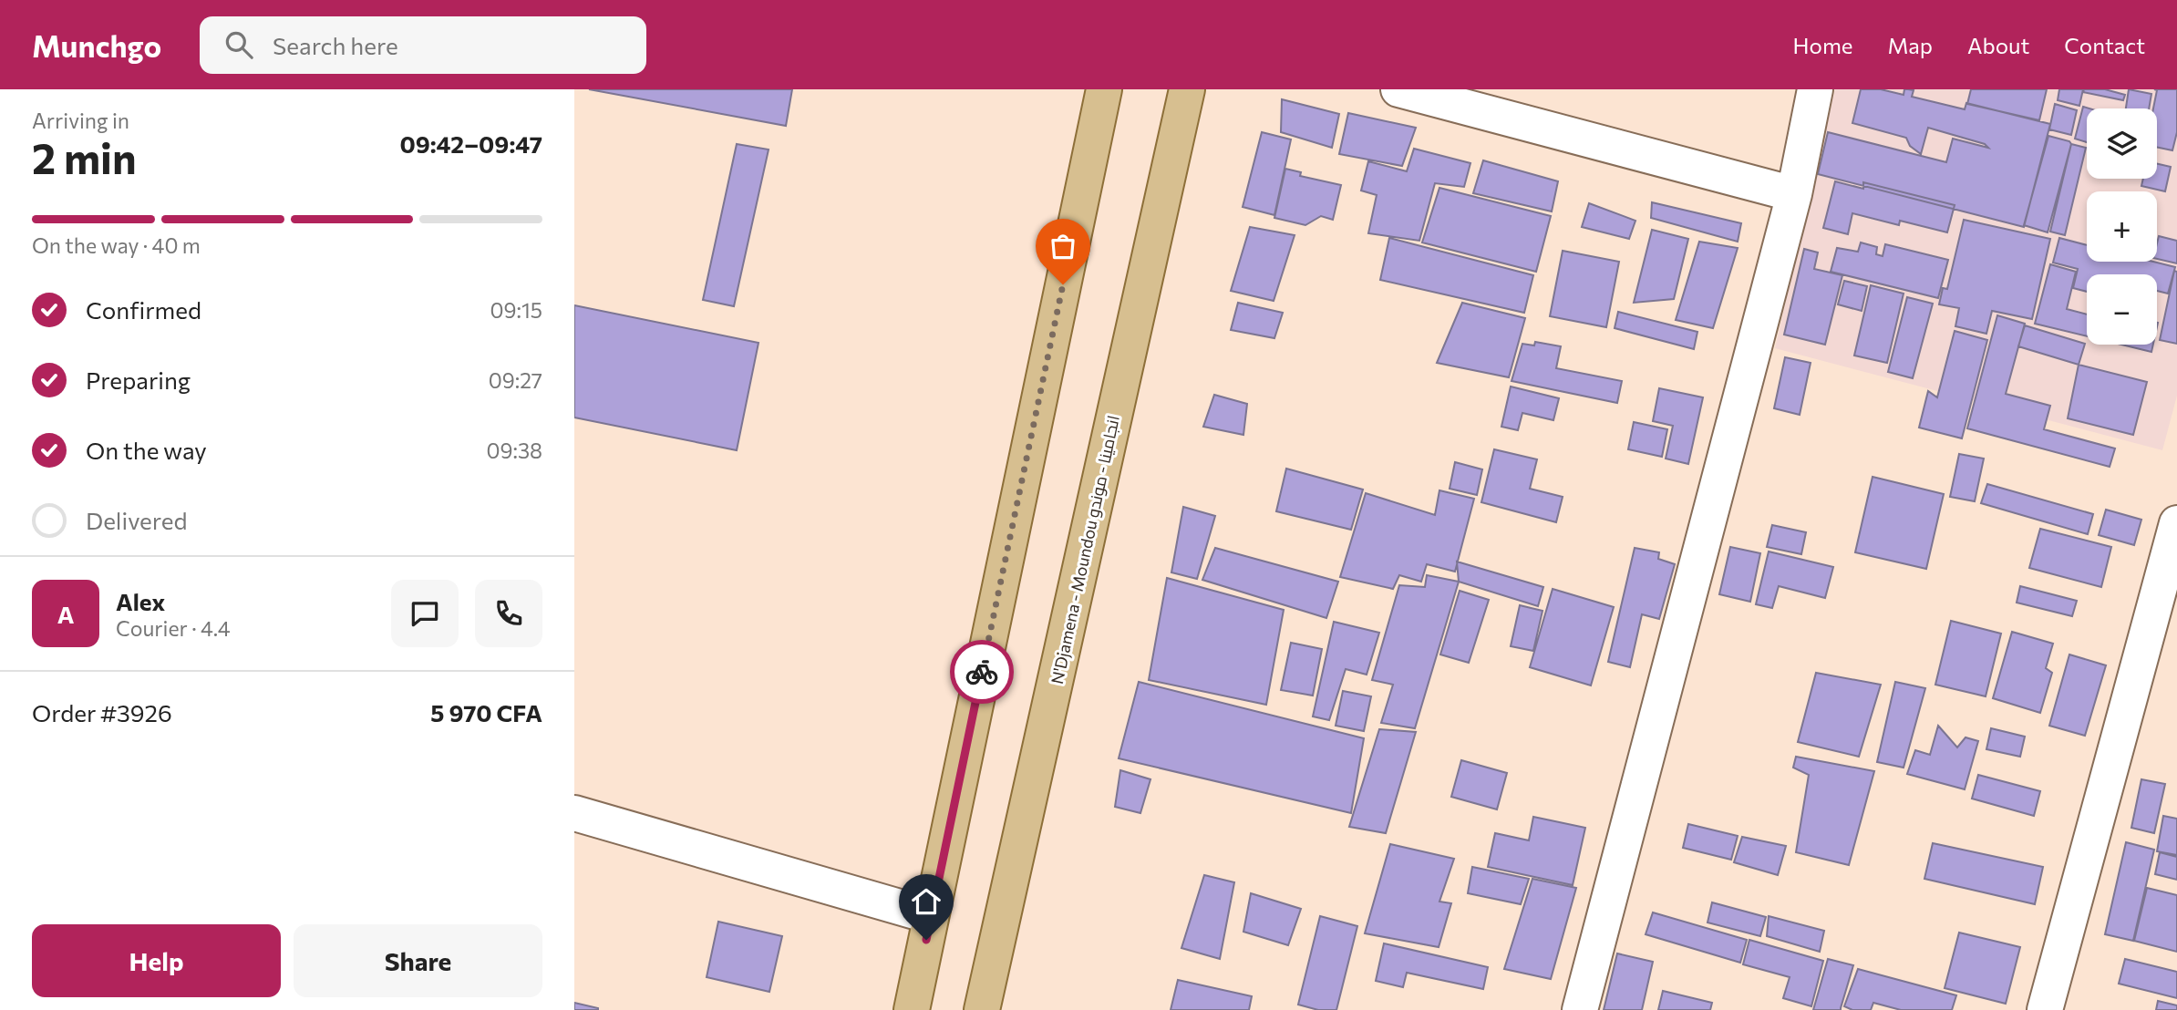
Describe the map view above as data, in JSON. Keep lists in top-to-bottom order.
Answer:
{
  "streets": {
    "main road": ["N'Djamena - Moundou انجامينا - موندو"]
  },
  "page": {
    "header": "Munchgo",
    "search": "Search here",
    "nav": [
      "Home",
      "Map",
      "About",
      "Contact"
    ],
    "heading": ["2 min", "Arriving in", "09:42–09:47"],
    "panel": [
      "Alex",
      "Courier · 4.4",
      "Order #3926",
      "5 970 CFA"
    ],
    "map_buttons": ["+", "−"],
    "bar": "On the way · 40 m",
    "list": [
      ["Confirmed", "09:15"],
      ["Preparing", "09:27"],
      ["On the way", "09:38"],
      "Delivered"
    ],
    "round": "A",
    "buttons": ["Help", "Share"]
  }
}
